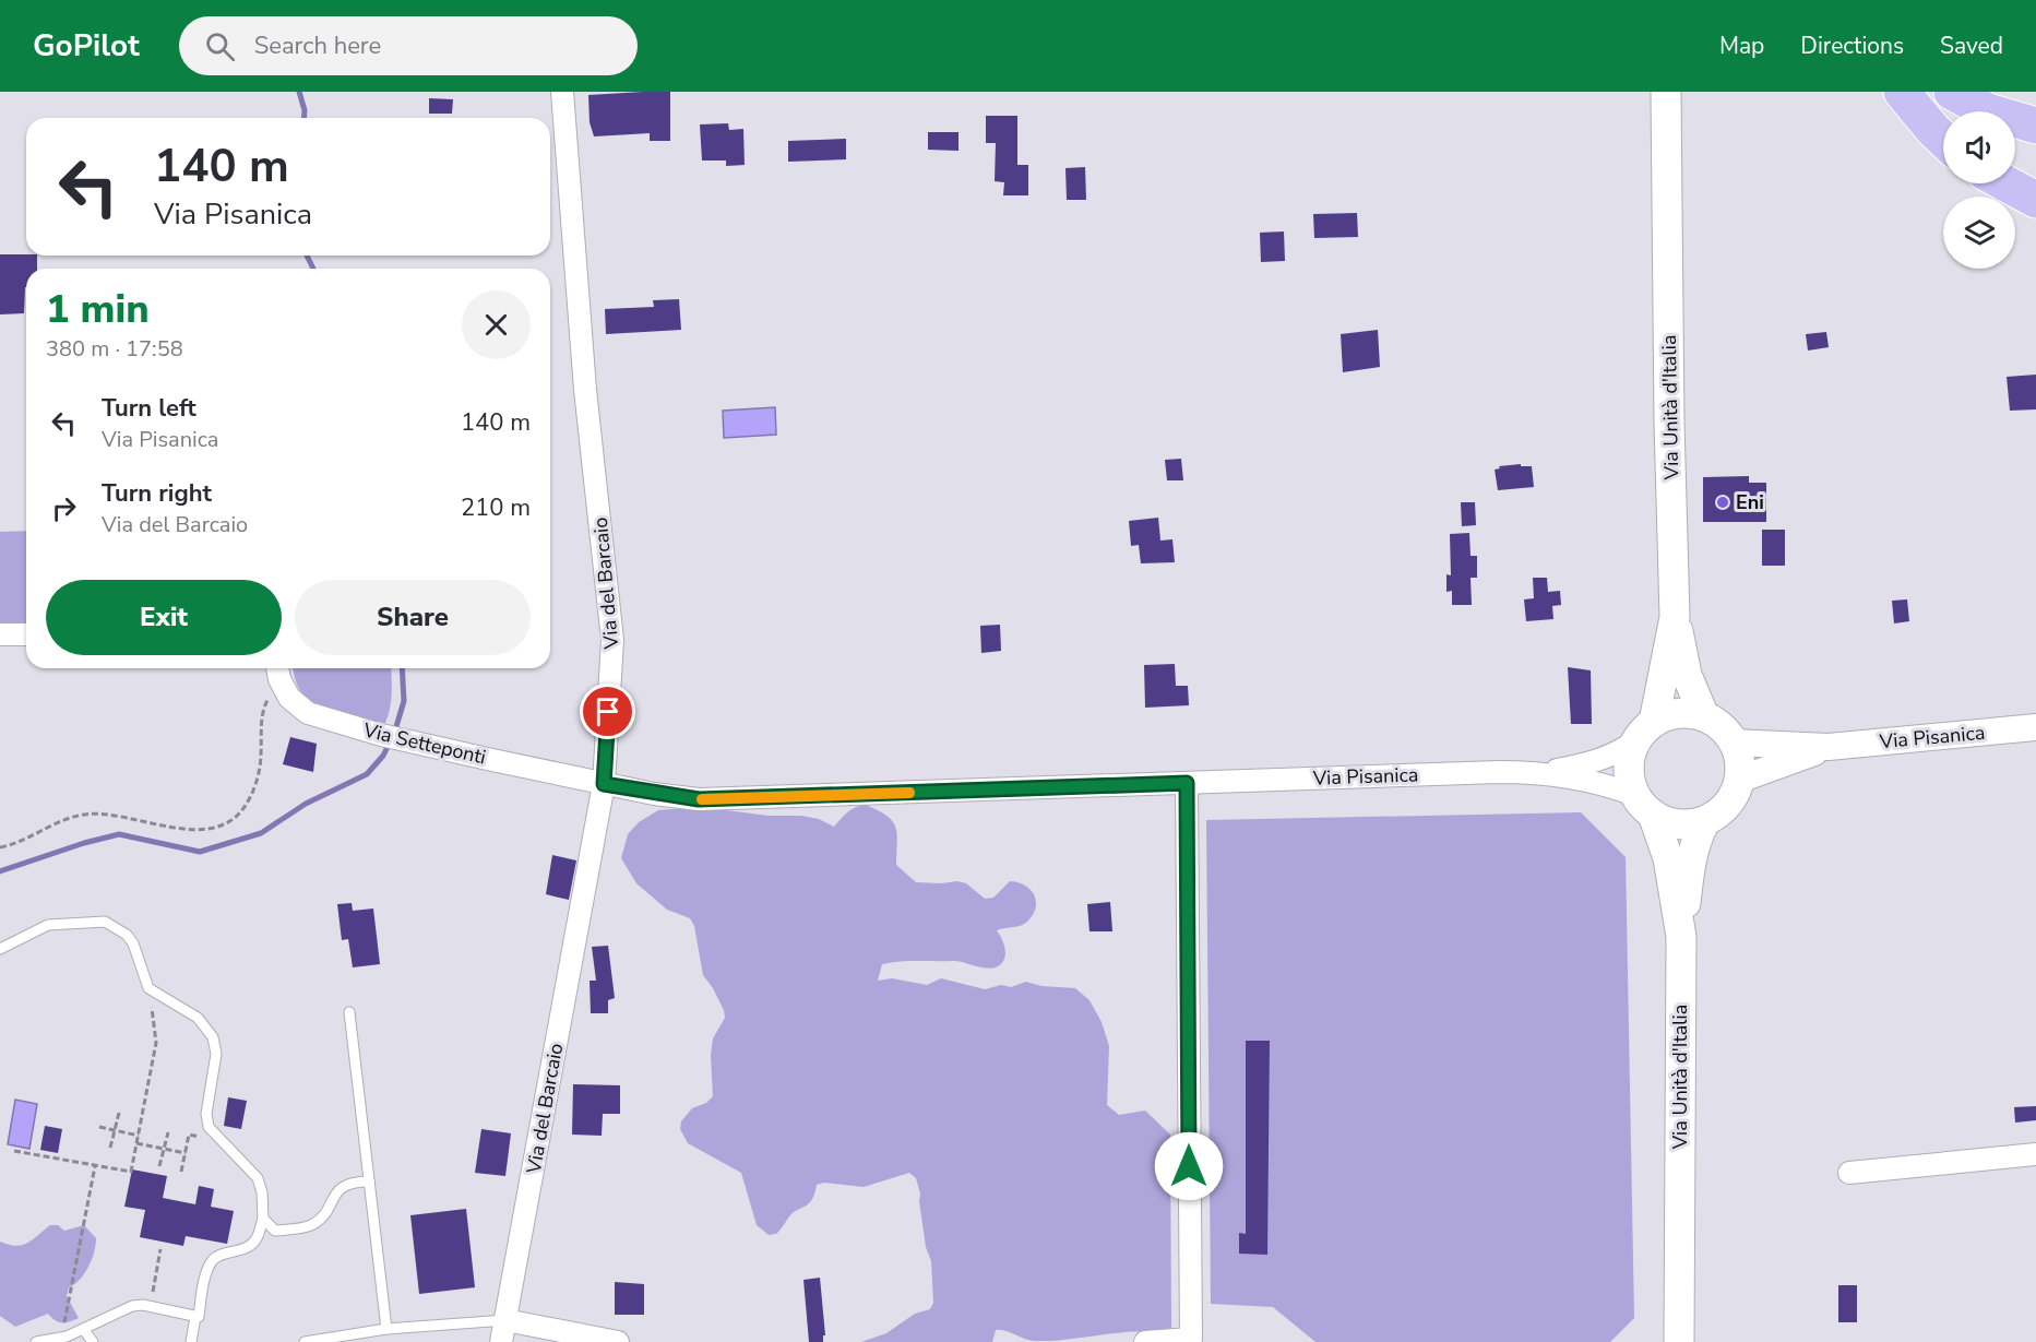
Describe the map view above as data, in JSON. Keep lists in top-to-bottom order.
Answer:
{
  "streets": {
    "main road": ["Via Unità d'Italia"],
    "street": ["Via del Barcaio", "Via Pisanica", "Via Setteponti"]
  },
  "crossings": [
    ["Via Unità d'Italia", "Via Pisanica"],
    ["Via del Barcaio", "Via Pisanica"],
    ["Via del Barcaio", "Via Setteponti"],
    ["Via Pisanica", "Via Setteponti"]
  ],
  "places": ["Eni"],
  "page": {
    "header": "GoPilot",
    "search": "Search here",
    "nav": ["Map", "Directions", "Saved"],
    "turn": ["140 m", "Via Pisanica"],
    "heading": ["1 min", "380 m · 17:58"],
    "list": [
      {
        "name": "Turn left",
        "note": "Via Pisanica",
        "value": "140 m"
      },
      {
        "name": "Turn right",
        "note": "Via del Barcaio",
        "value": "210 m"
      }
    ],
    "buttons": ["Exit", "Share"]
  }
}
